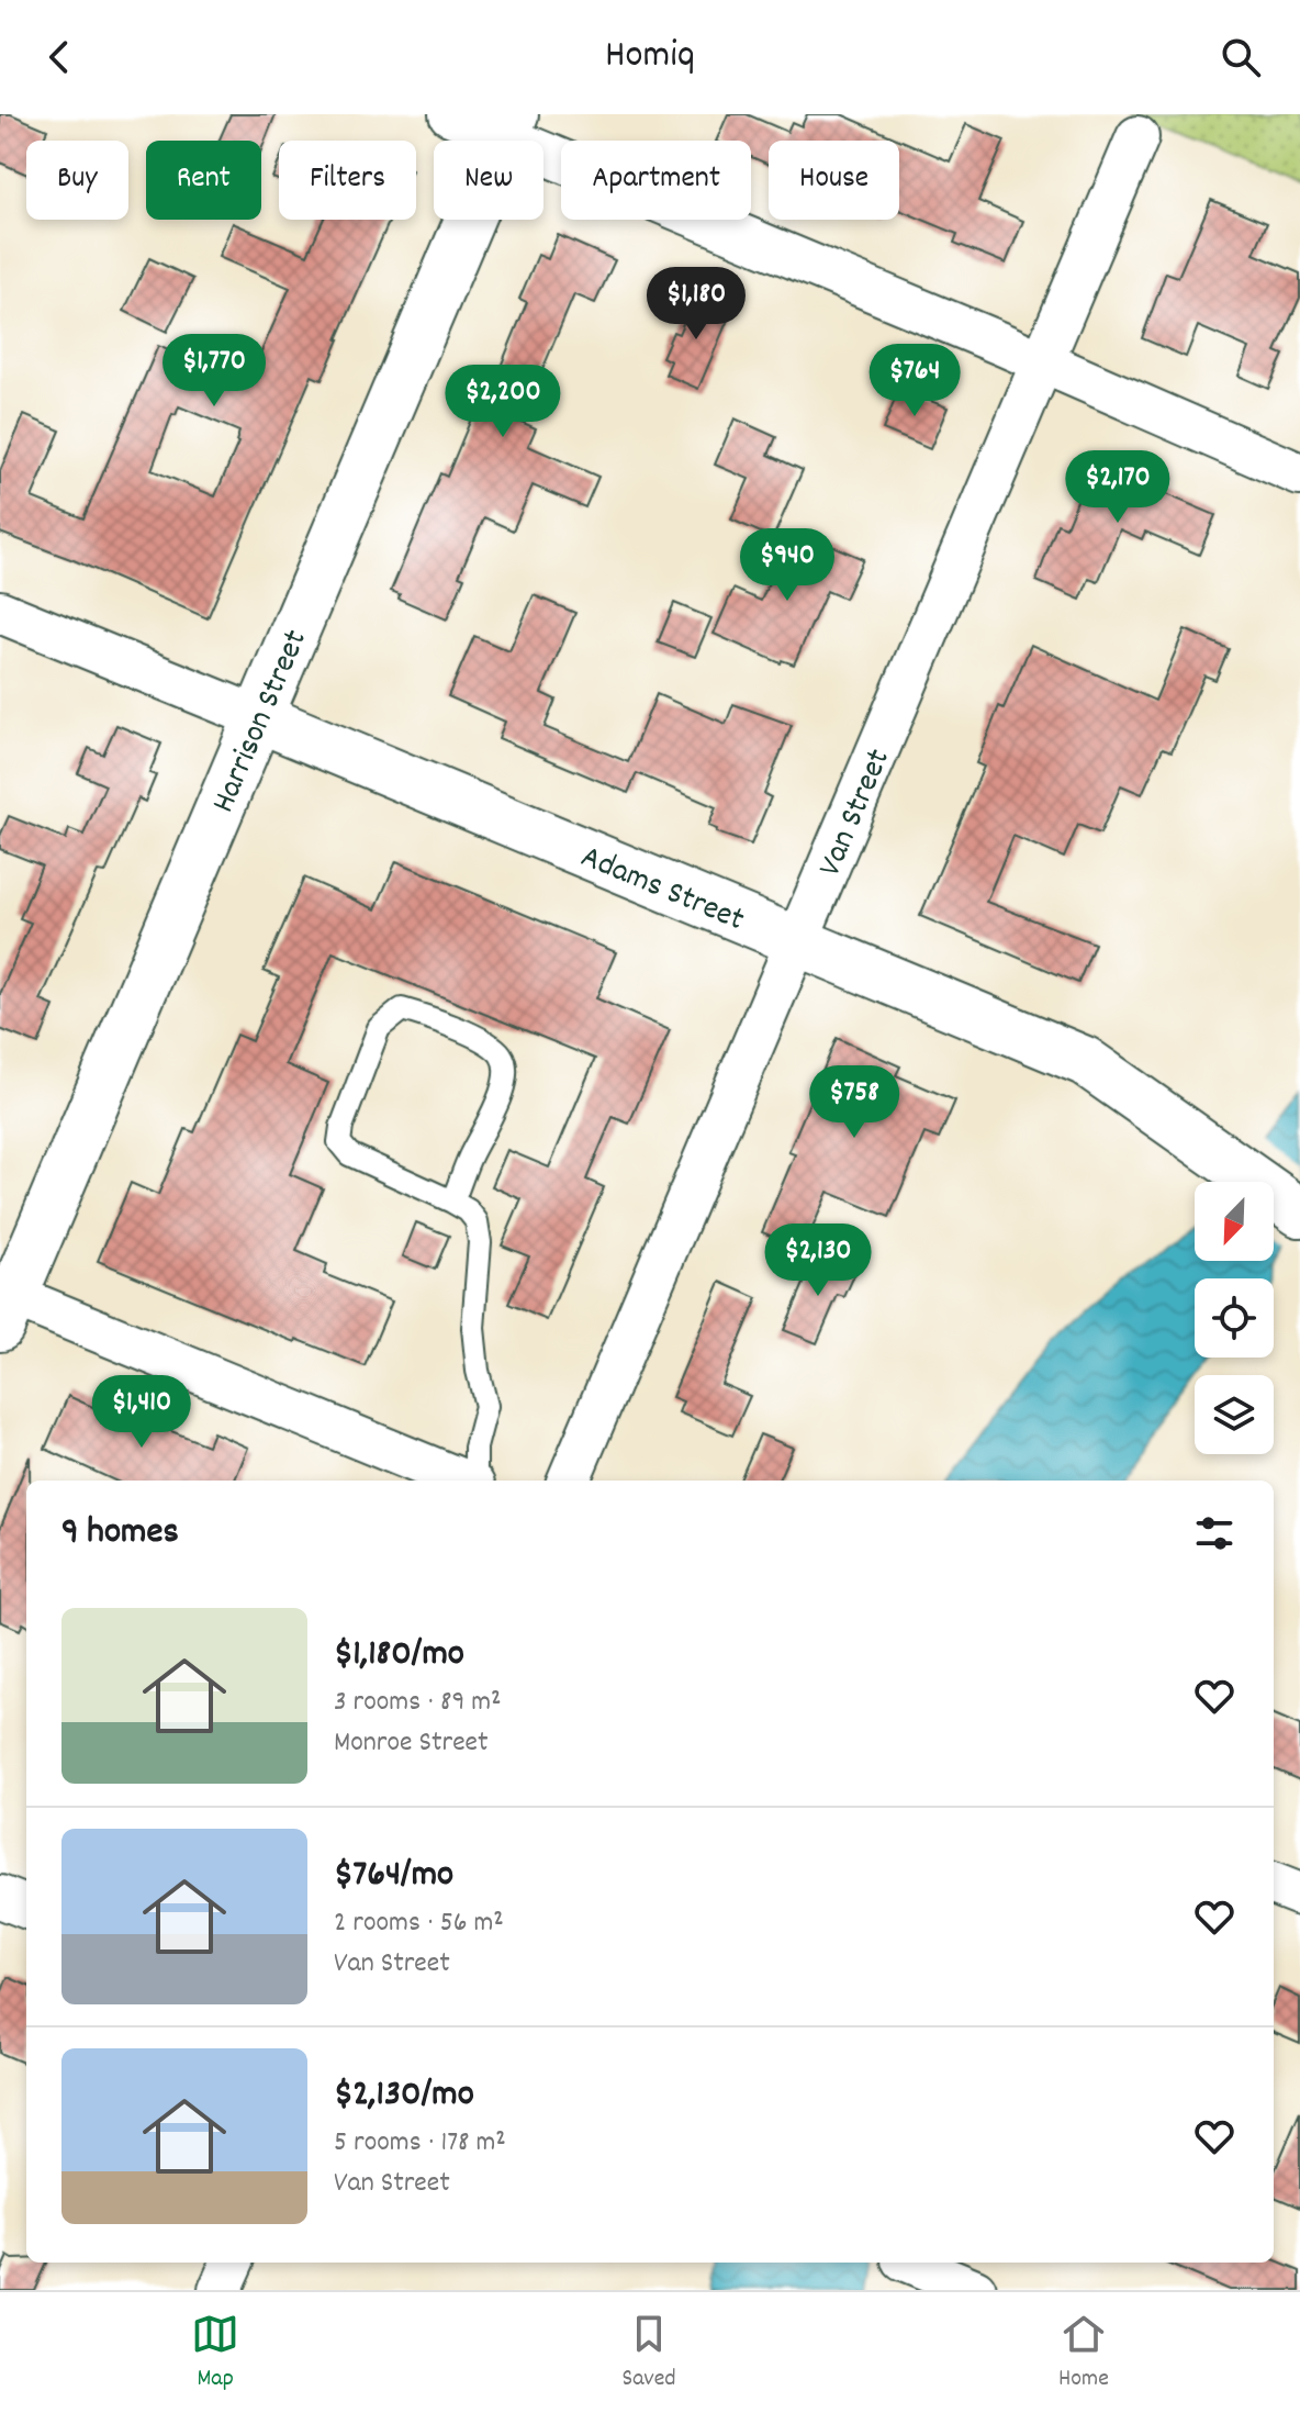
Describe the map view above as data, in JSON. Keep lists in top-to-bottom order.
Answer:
{
  "streets": {
    "street": ["Harrison Street", "Van Street", "Adams Street"]
  },
  "crossings": [
    ["Harrison Street", "Adams Street"],
    ["Van Street", "Adams Street"]
  ],
  "north": "bottom left",
  "page": {
    "header": "Homiq",
    "chip": [
      "Buy",
      "Rent",
      "Filters",
      "New",
      "Apartment",
      "House"
    ],
    "price": [
      "$1,180",
      "$1,770",
      "$764",
      "$2,200",
      "$2,170",
      "$940",
      "$758",
      "$2,130",
      "$1,410"
    ],
    "heading": "9 homes",
    "list": [
      {
        "name": "$1,180/mo",
        "note": "3 rooms · 89 m² · Monroe Street"
      },
      {
        "name": "$764/mo",
        "note": "2 rooms · 56 m² · Van Street"
      },
      {
        "name": "$2,130/mo",
        "note": "5 rooms · 178 m² · Van Street"
      }
    ],
    "tabs": ["Map", "Saved", "Home"]
  }
}
